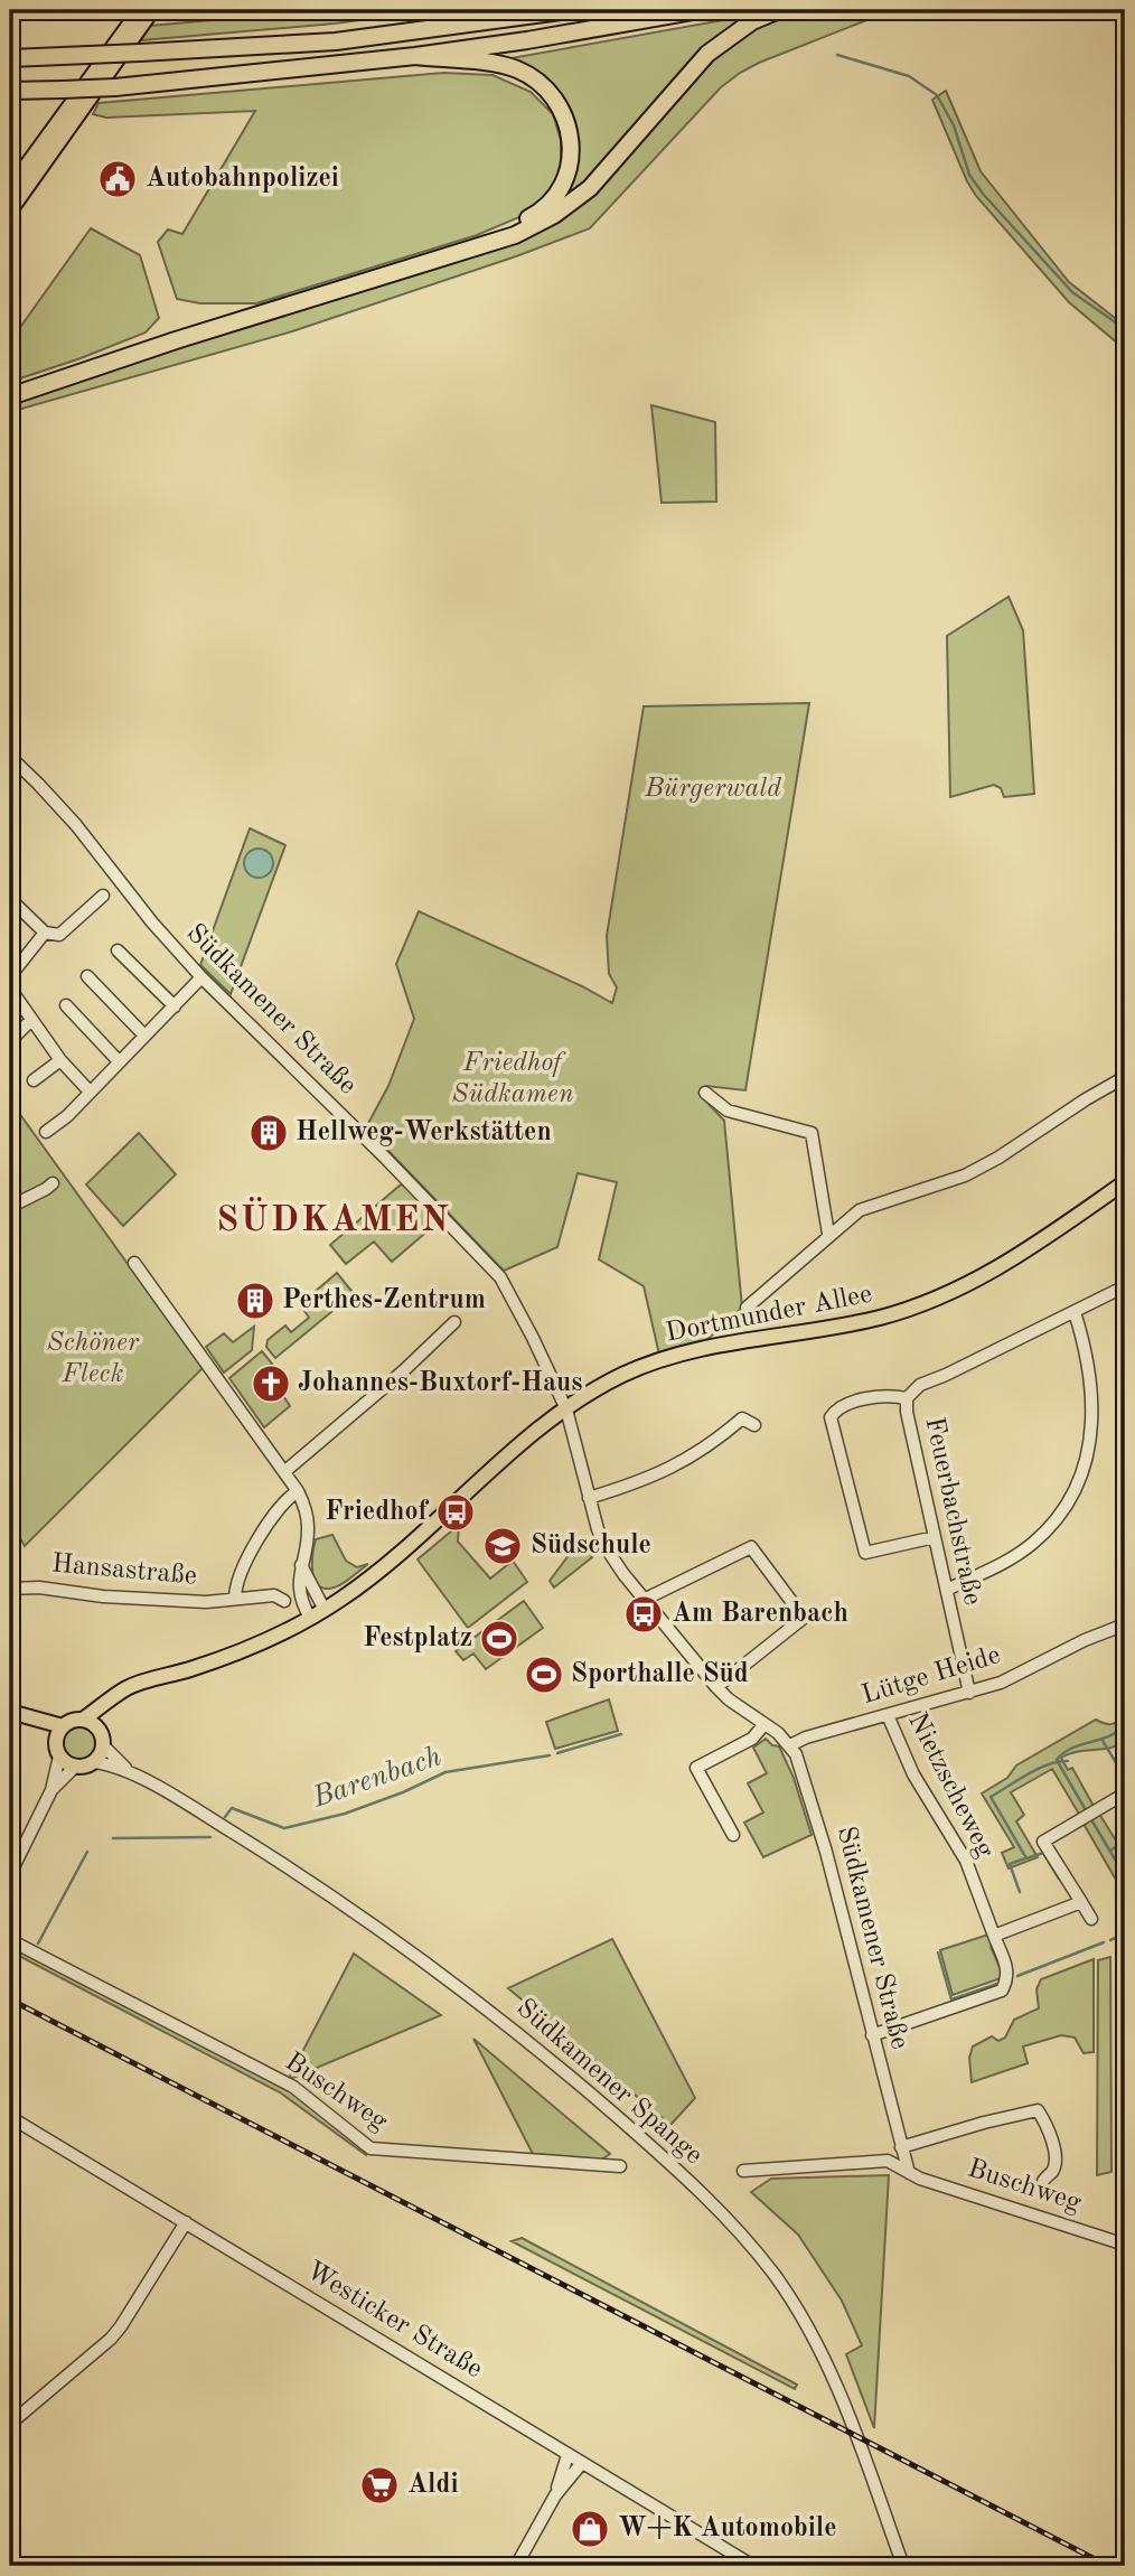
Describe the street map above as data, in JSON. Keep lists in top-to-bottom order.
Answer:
{
  "streets": {
    "main road": ["Dortmunder Allee"],
    "street": [
      "Südkamener Straße",
      "Feuerbachstraße",
      "Hansastraße",
      "Lütge Heide",
      "Nietzscheweg",
      "Südkamener Spange",
      "Buschweg",
      "Westicker Straße"
    ]
  },
  "crossings": [
    ["Südkamener Straße", "Dortmunder Allee"],
    ["Südkamener Straße", "Lütge Heide"],
    ["Südkamener Straße", "Nietzscheweg"],
    ["Südkamener Straße", "Buschweg"],
    ["Feuerbachstraße", "Lütge Heide"],
    ["Lütge Heide", "Nietzscheweg"]
  ],
  "districts": ["SÜDKAMEN"],
  "water": ["Barenbach"],
  "parks": ["Bürgerwald", "Friedhof Südkamen", "Schöner Fleck"],
  "places": {
    "public building": ["Autobahnpolizei"],
    "building": ["Hellweg-Werkstätten", "Perthes-Zentrum"],
    "church": ["Johannes-Buxtorf-Haus"],
    "bus stop": ["Friedhof", "Am Barenbach"],
    "school or university": ["Südschule"],
    "sports": ["Festplatz", "Sporthalle Süd"],
    "supermarket": ["Aldi"],
    "shop": ["W+K Automobile"]
  }
}
